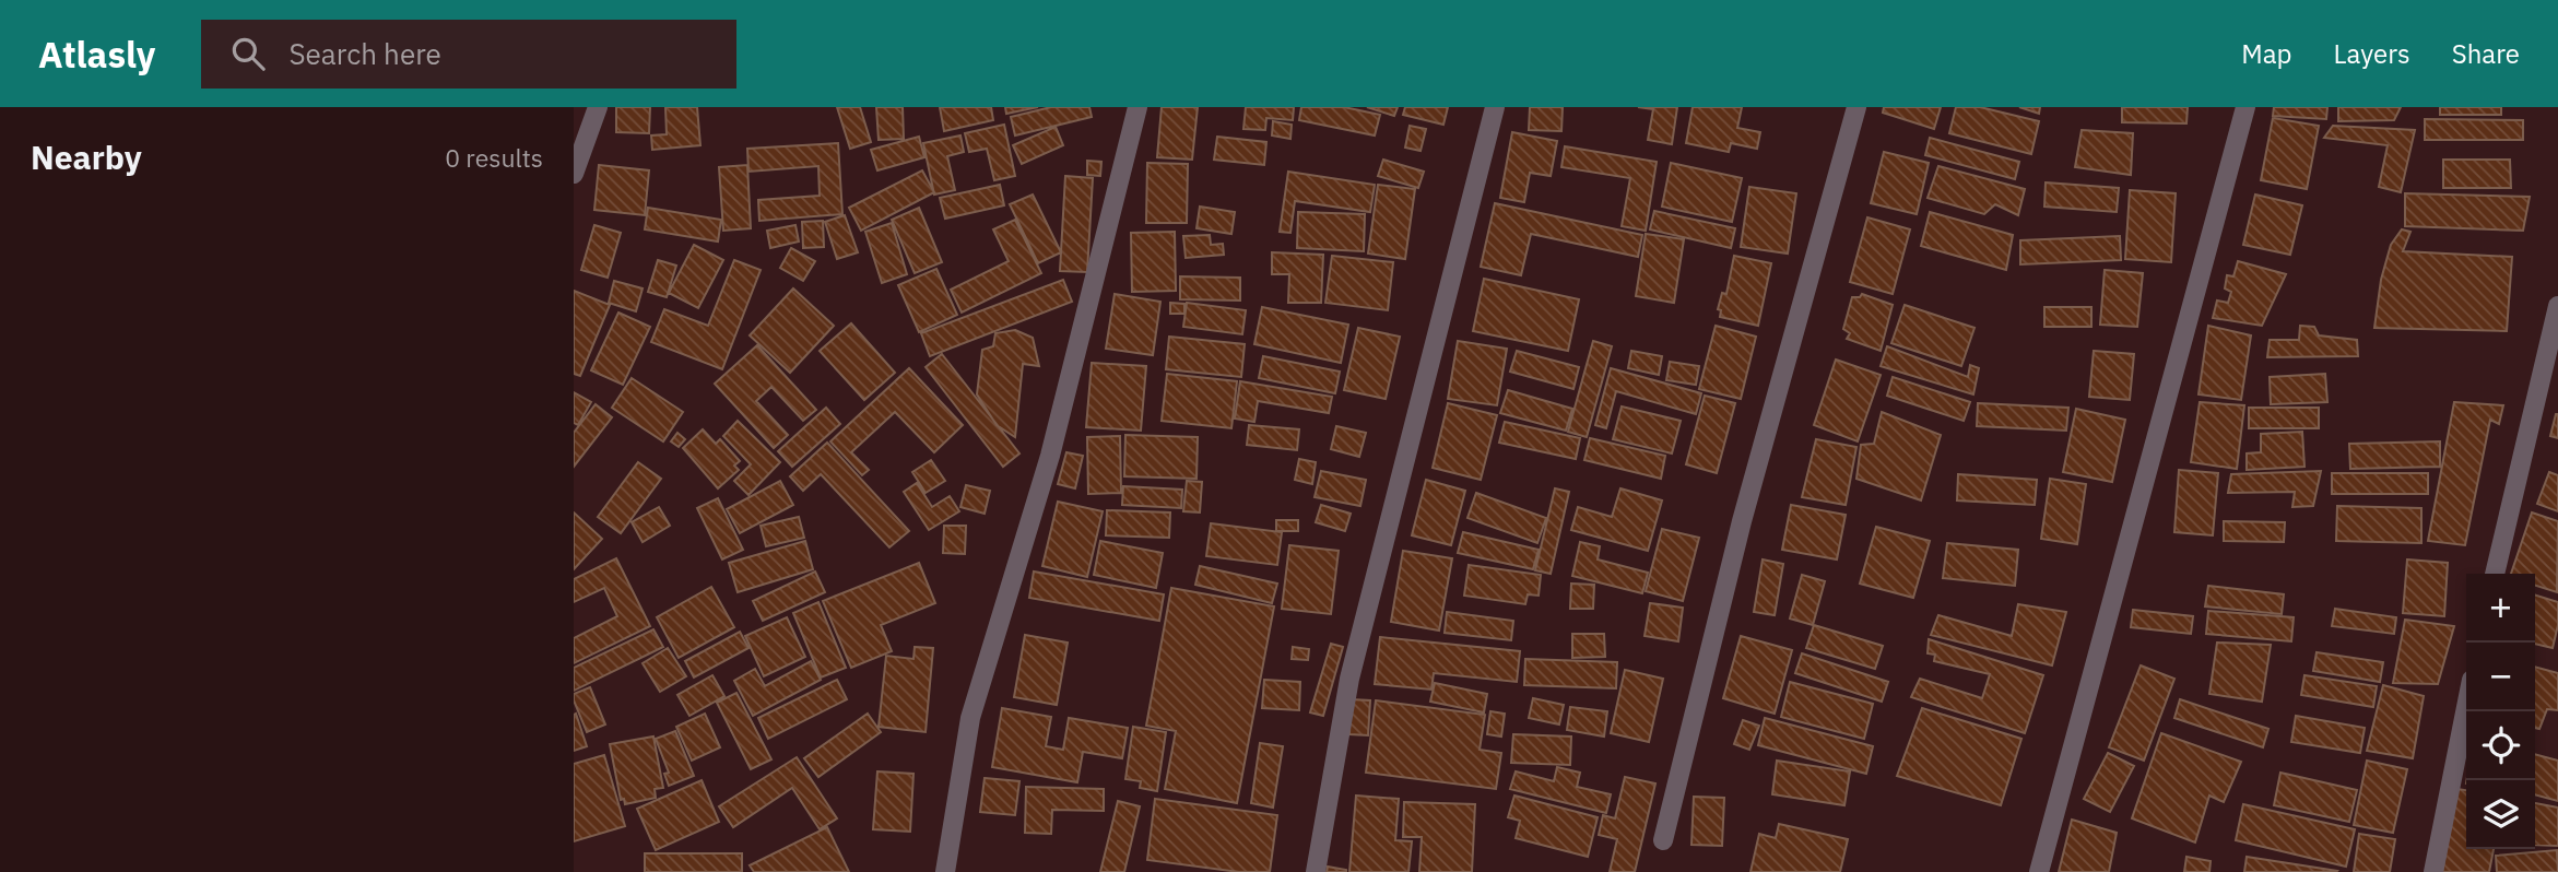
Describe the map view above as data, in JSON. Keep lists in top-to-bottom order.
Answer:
{
  "page": {
    "header": "Atlasly",
    "search": "Search here",
    "nav": ["Map", "Layers", "Share"],
    "heading": ["Nearby", "0 results"],
    "map_buttons": ["+", "−"]
  }
}
